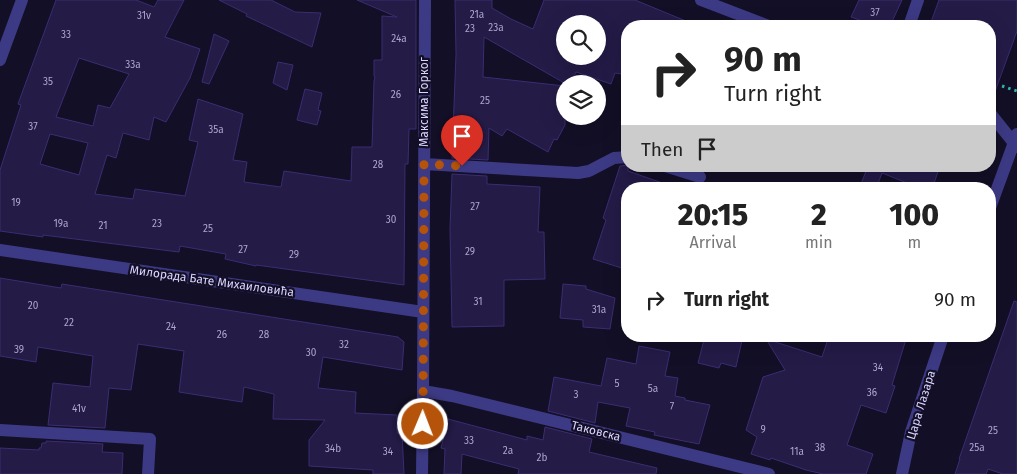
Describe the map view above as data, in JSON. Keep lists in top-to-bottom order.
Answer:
{
  "streets": {
    "street": [
      "Максима Горког",
      "Милорада Бате Михаиловића",
      "Цара Лазара",
      "Таковска"
    ]
  },
  "crossings": [
    ["Максима Горког", "Милорада Бате Михаиловића"],
    ["Максима Горког", "Таковска"]
  ],
  "house_numbers": [
    "37",
    "21a",
    "31v",
    "23a",
    "23",
    "33",
    "24a",
    "33a",
    "35",
    "26",
    "25",
    "37",
    "35a",
    "28",
    "19",
    "27",
    "30",
    "19a",
    "23",
    "21",
    "25",
    "27",
    "29",
    "29",
    "31",
    "20",
    "31a",
    "22",
    "24",
    "26",
    "28",
    "32",
    "39",
    "30",
    "34",
    "5",
    "5a",
    "36",
    "3",
    "7",
    "41v",
    "9",
    "25",
    "33",
    "38",
    "25a",
    "34b",
    "2a",
    "34",
    "11a",
    "2b"
  ],
  "page": {
    "turn": ["90 m", "Turn right"],
    "then": "Then",
    "eta": [
      "20:15",
      "Arrival",
      "2",
      "min",
      "100",
      "m"
    ],
    "list": [
      {
        "name": "Turn right",
        "value": "90 m"
      }
    ]
  }
}
